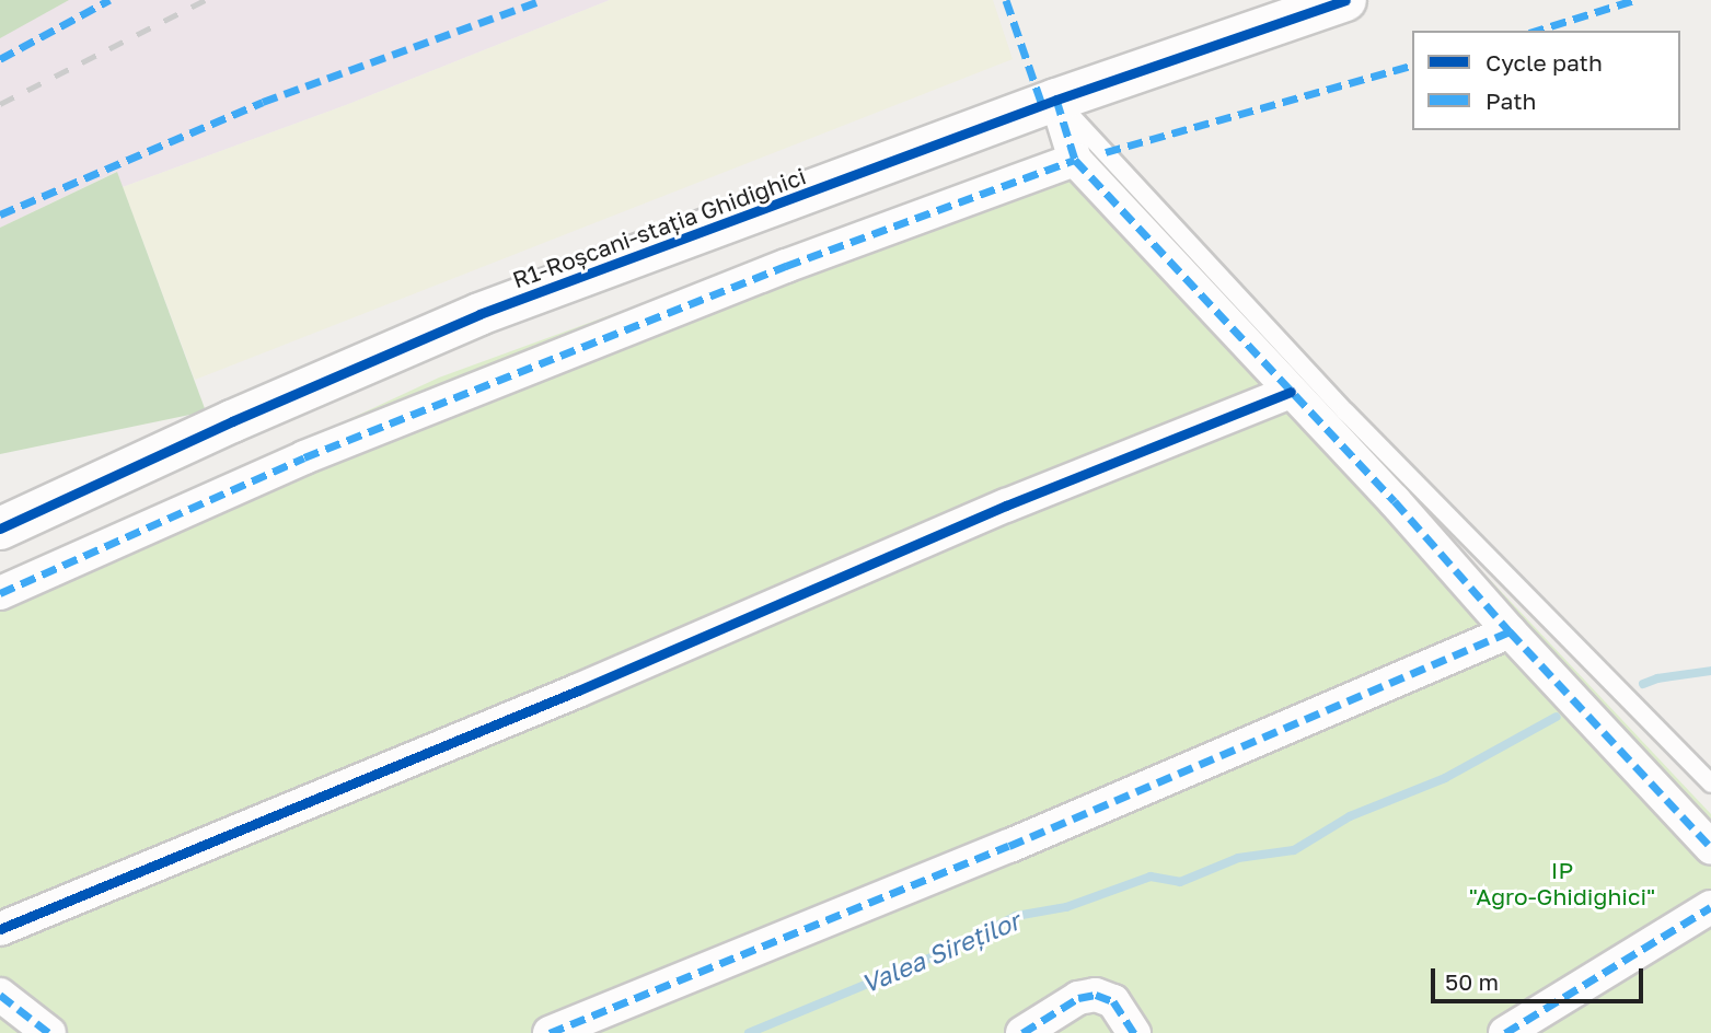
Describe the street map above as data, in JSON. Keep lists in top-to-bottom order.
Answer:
{
  "streets": {
    "street": ["R1-Roșcani-stația Ghidighici"]
  },
  "water": ["Valea Sireților"],
  "parks": ["IP \"Agro-Ghidighici\""],
  "legend": ["Cycle path", "Path"],
  "scale_bar": "50 m"
}
